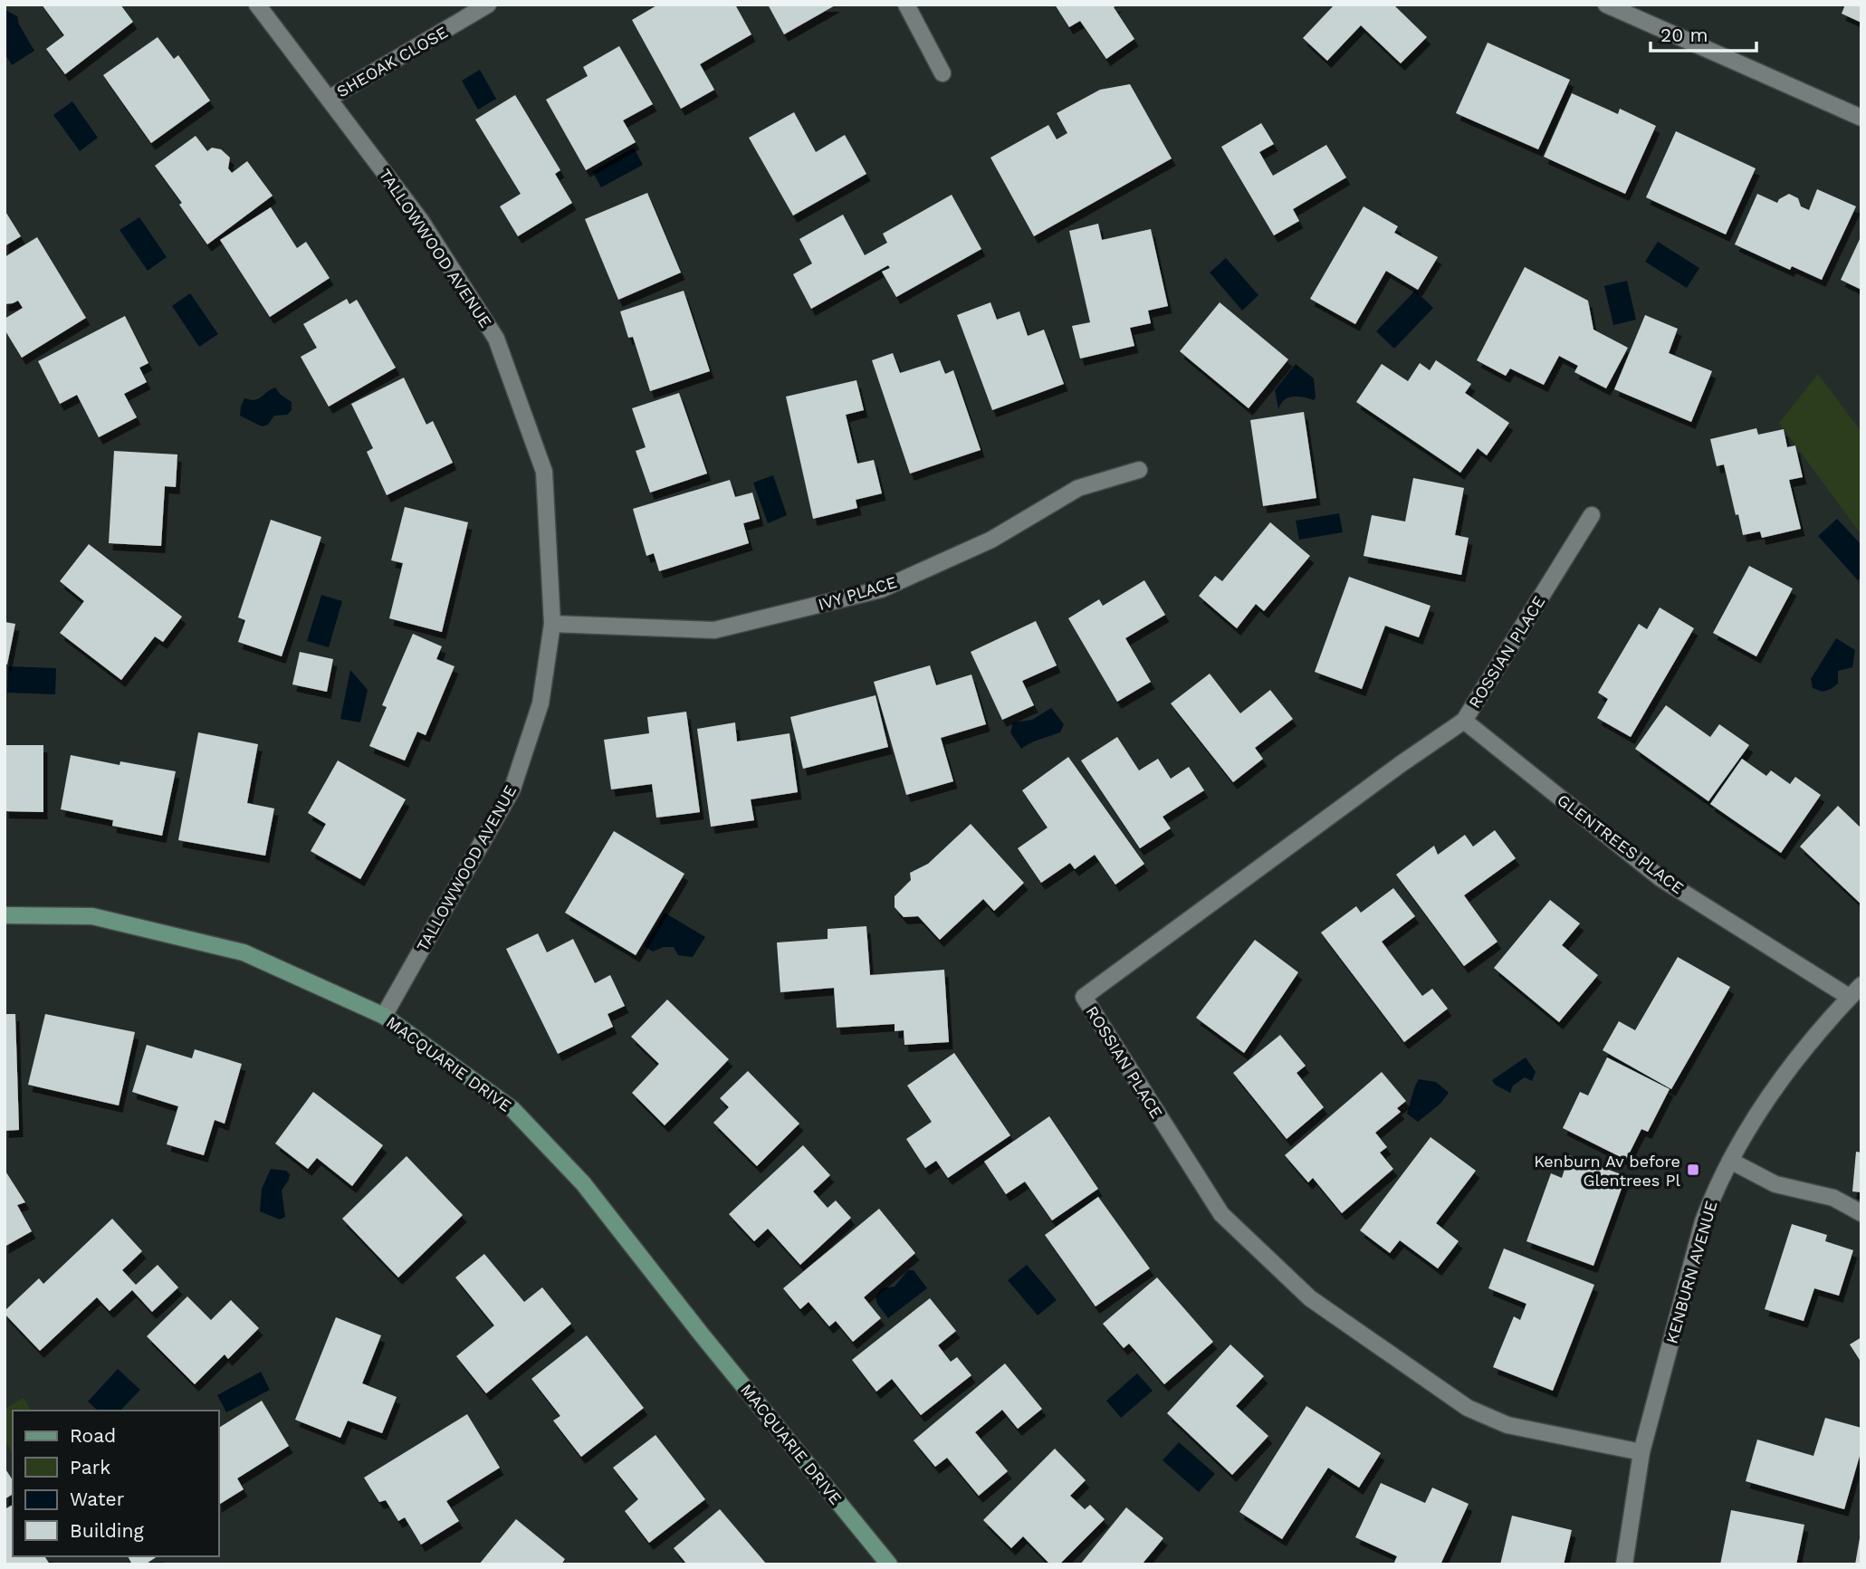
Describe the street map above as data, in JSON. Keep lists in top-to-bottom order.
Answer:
{
  "streets": {
    "main road": ["MACQUARIE DRIVE"],
    "street": [
      "SHEOAK CLOSE",
      "TALLOWWOOD AVENUE",
      "IVY PLACE",
      "ROSSIAN PLACE",
      "GLENTREES PLACE",
      "KENBURN AVENUE"
    ]
  },
  "crossings": [
    ["SHEOAK CLOSE", "TALLOWWOOD AVENUE"],
    ["TALLOWWOOD AVENUE", "IVY PLACE"],
    ["TALLOWWOOD AVENUE", "MACQUARIE DRIVE"],
    ["ROSSIAN PLACE", "GLENTREES PLACE"],
    ["ROSSIAN PLACE", "KENBURN AVENUE"],
    ["GLENTREES PLACE", "KENBURN AVENUE"]
  ],
  "places": {
    "transit": ["Kenburn Av before Glentrees Pl"]
  },
  "legend": [
    "Road",
    "Park",
    "Water",
    "Building"
  ],
  "scale_bar": "20 m"
}
